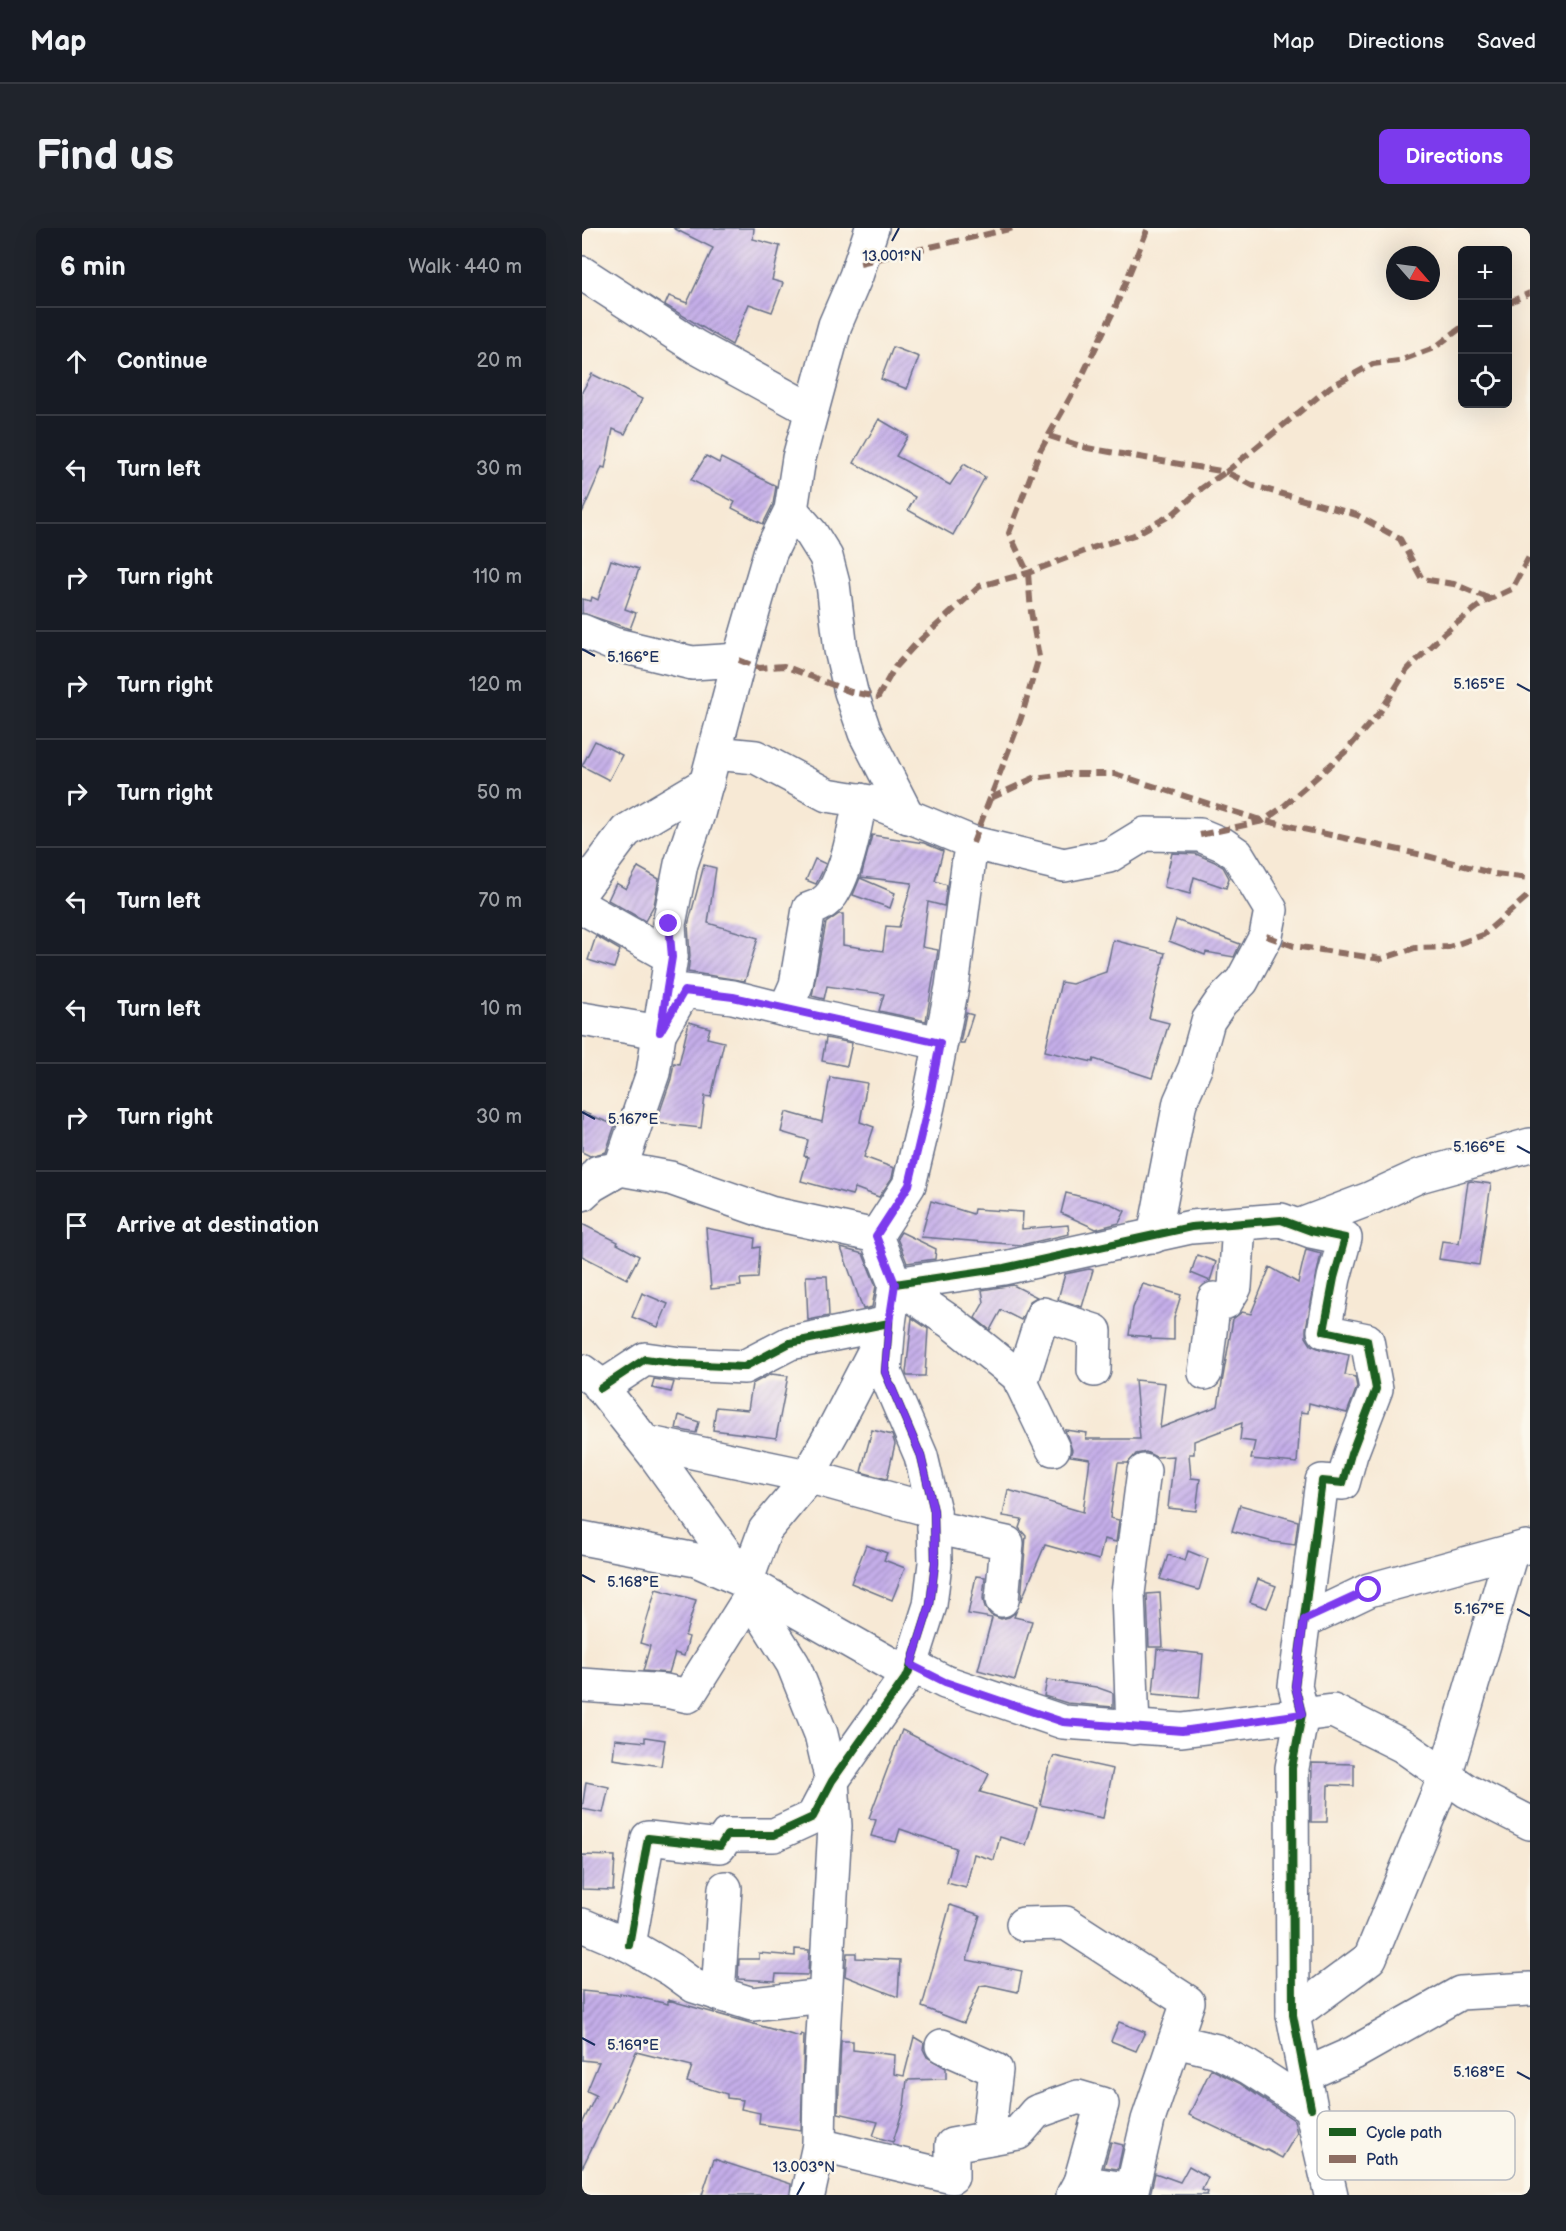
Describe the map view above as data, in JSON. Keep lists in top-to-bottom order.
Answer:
{
  "legend": ["Cycle path", "Path"],
  "north": "bottom right",
  "page": {
    "header": "Map",
    "nav": ["Map", "Directions", "Saved"],
    "buttons": "Directions",
    "title": "Find us",
    "heading": ["6 min", "Walk · 440 m"],
    "map_buttons": ["+", "−"],
    "list": [
      ["Continue", "20 m"],
      ["Turn left", "30 m"],
      ["Turn right", "110 m"],
      ["Turn right", "120 m"],
      ["Turn right", "50 m"],
      ["Turn left", "70 m"],
      ["Turn left", "10 m"],
      ["Turn right", "30 m"],
      "Arrive at destination"
    ]
  },
  "coordinates": [
    "13.001°N",
    "5.166°E",
    "5.165°E",
    "5.167°E",
    "5.168°E",
    "5.169°E",
    "13.003°N"
  ]
}
